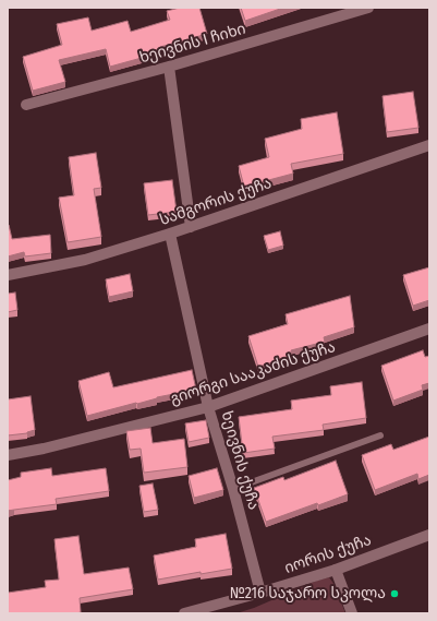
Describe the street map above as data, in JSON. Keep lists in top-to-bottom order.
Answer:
{
  "streets": {
    "street": [
      "ხეივნის I ჩიხი",
      "სამგორის ქუჩა",
      "გიორგი სააკაძის ქუჩა",
      "ხეივნის ქუჩა",
      "იორის ქუჩა"
    ]
  },
  "crossings": [
    ["სამგორის ქუჩა", "ხეივნის ქუჩა"],
    ["გიორგი სააკაძის ქუჩა", "ხეივნის ქუჩა"],
    ["ხეივნის ქუჩა", "იორის ქუჩა"]
  ],
  "places": ["№216 საჯარო სკოლა"]
}
